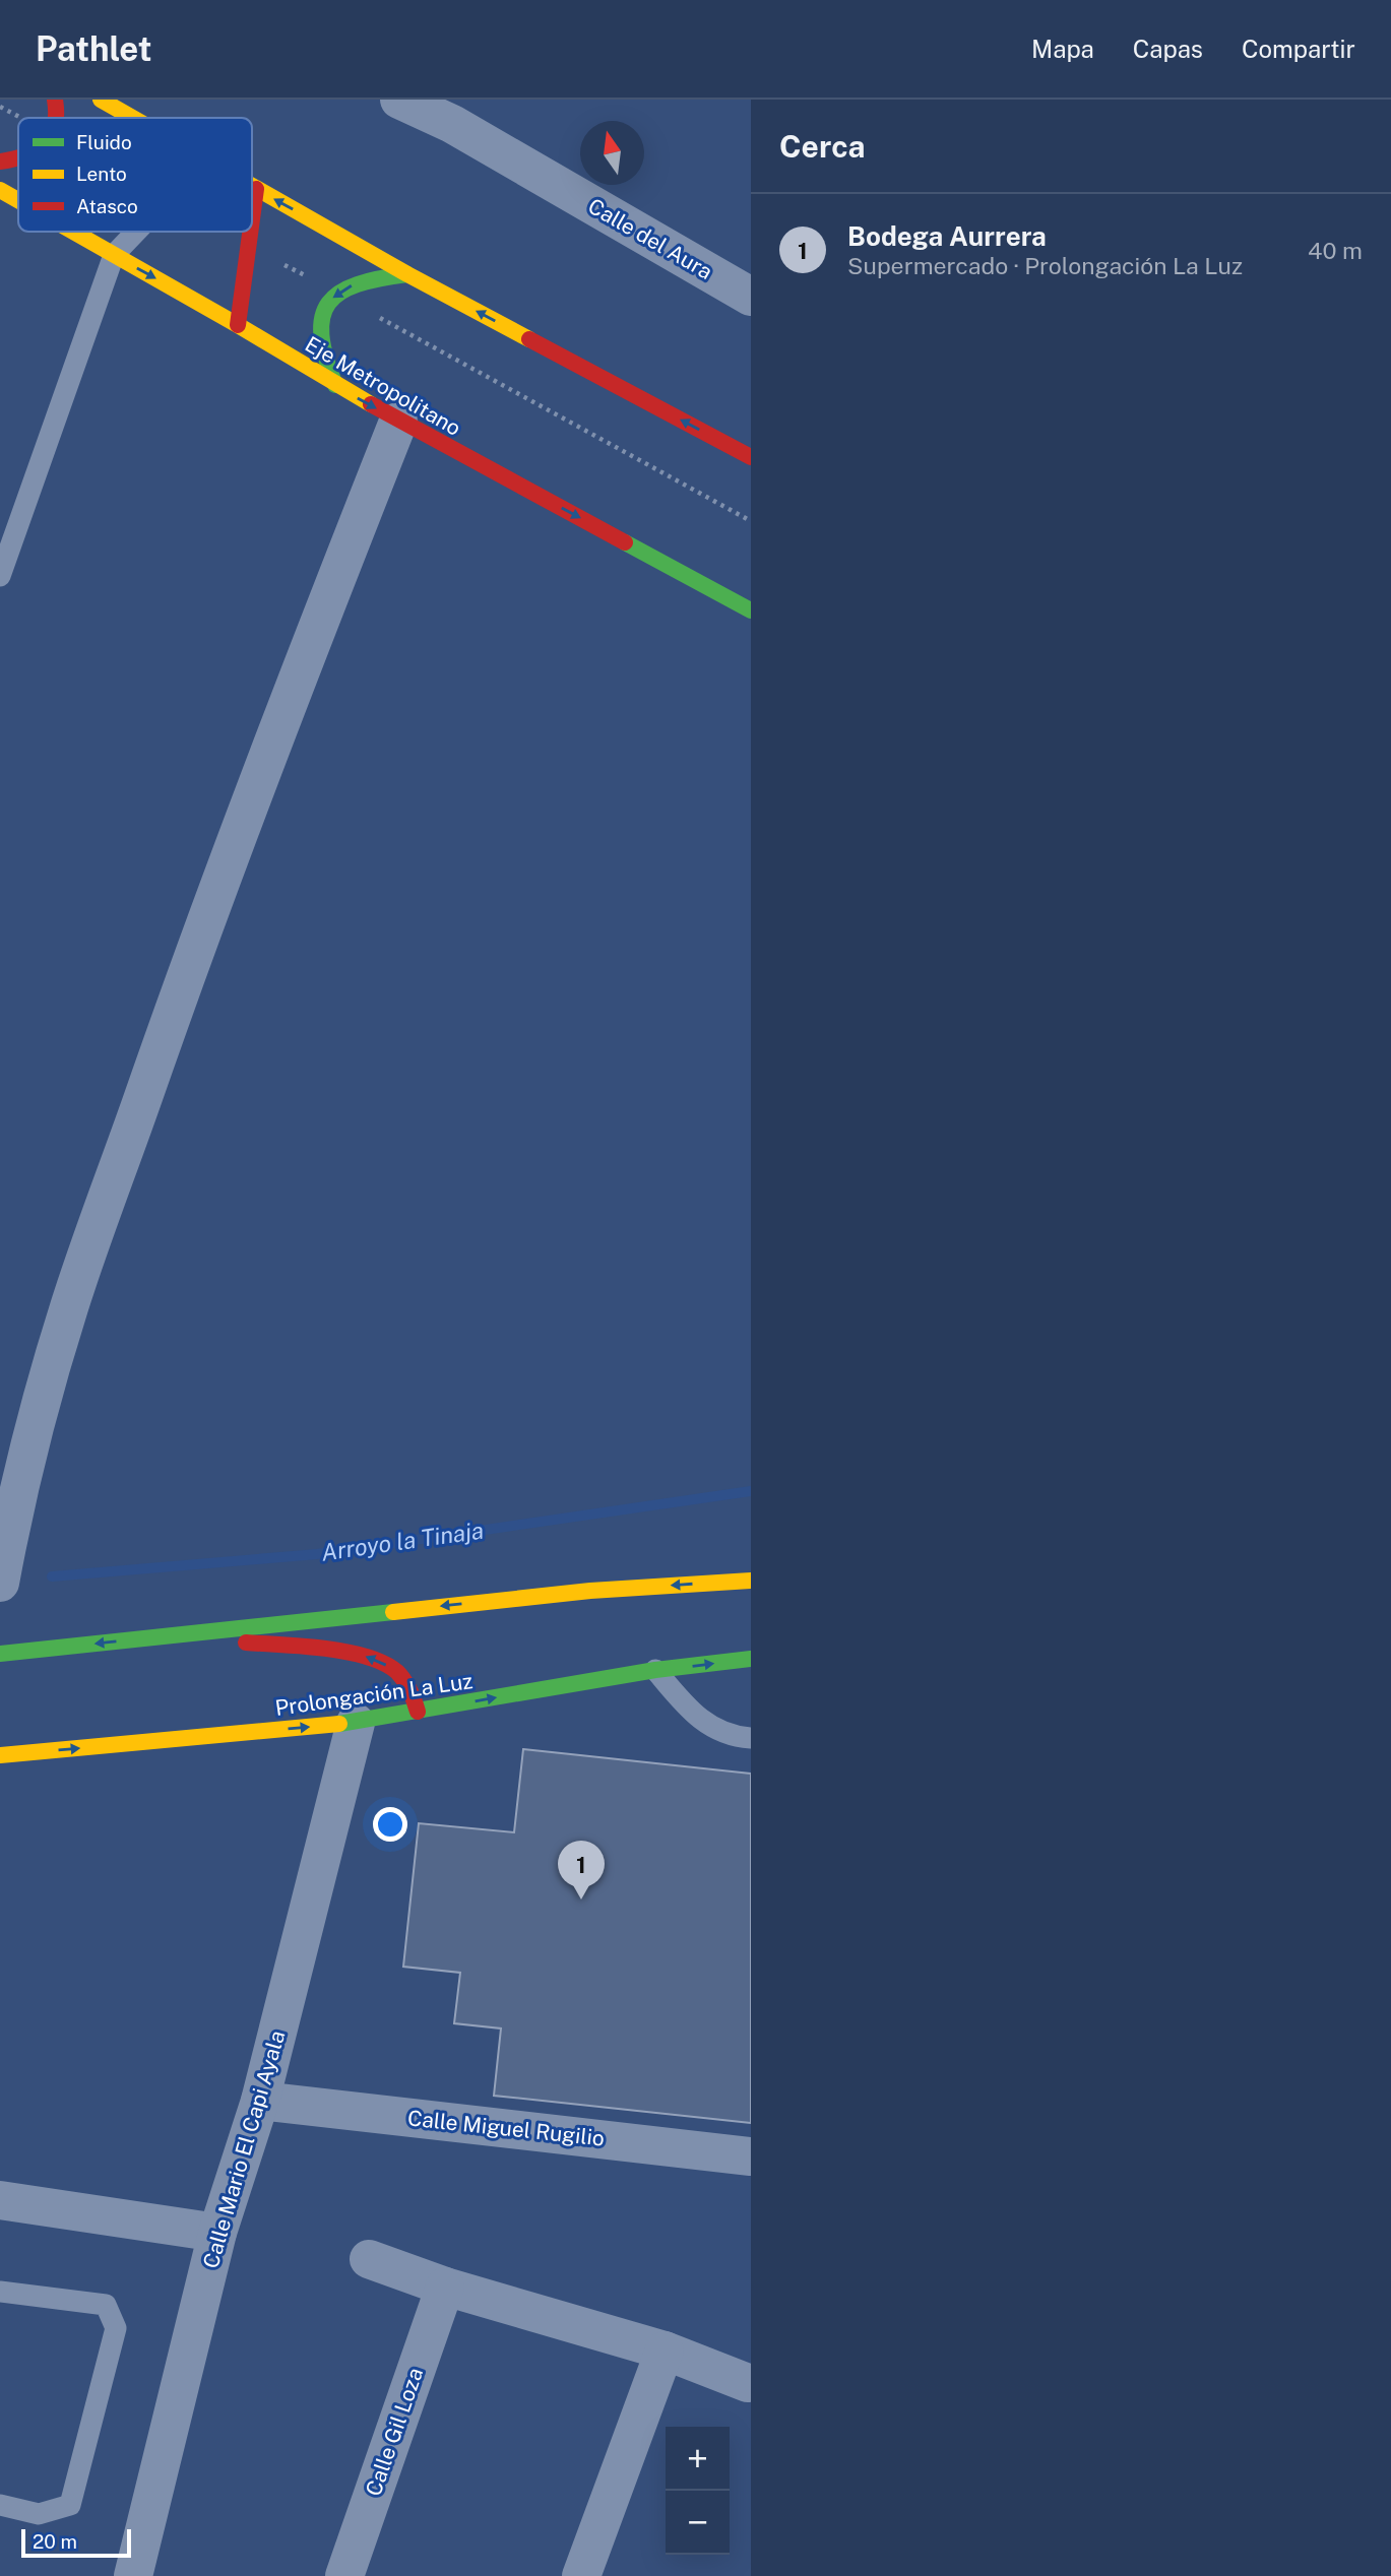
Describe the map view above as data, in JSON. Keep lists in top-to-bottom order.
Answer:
{
  "streets": {
    "main road": ["Eje Metropolitano", "Prolongación La Luz"],
    "street": [
      "Calle del Aura",
      "Calle Miguel Rugilio",
      "Calle Mario El Capi Ayala",
      "Calle Gil Loza"
    ]
  },
  "crossings": [
    ["Prolongación La Luz", "Calle Mario El Capi Ayala"],
    ["Calle Miguel Rugilio", "Calle Mario El Capi Ayala"]
  ],
  "water": ["Arroyo la Tinaja"],
  "legend": ["Fluido", "Lento", "Atasco"],
  "scale_bar": "20 m",
  "north": "top",
  "page": {
    "header": "Pathlet",
    "nav": ["Mapa", "Capas", "Compartir"],
    "heading": "Cerca",
    "list": [
      {
        "mark": "1",
        "name": "Bodega Aurrera",
        "note": "Supermercado · Prolongación La Luz",
        "value": "40 m"
      }
    ],
    "pins": "1",
    "map_buttons": ["+", "−"],
    "scale": "20 m"
  }
}
